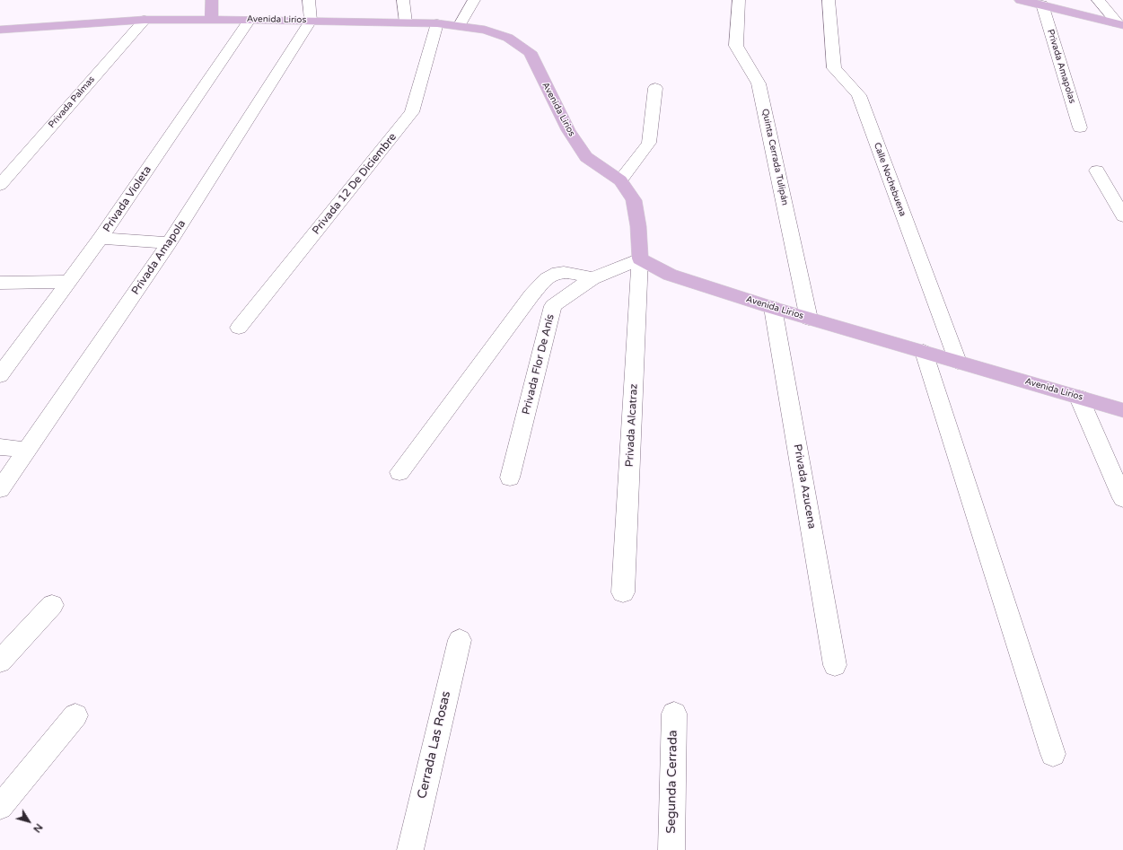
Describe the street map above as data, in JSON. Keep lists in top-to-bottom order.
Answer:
{
  "streets": {
    "main road": ["Avenida Lirios"],
    "street": [
      "Privada Amapolas",
      "Privada Palmas",
      "Quinta Cerrada Tulipán",
      "Calle Nochebuena",
      "Privada 12 De Diciembre",
      "Privada Violeta",
      "Privada Amapola",
      "Privada Flor De Anís",
      "Privada Alcatraz",
      "Privada Azucena",
      "Cerrada Las Rosas",
      "Segunda Cerrada"
    ]
  },
  "crossings": [
    ["Avenida Lirios", "Privada Palmas"],
    ["Avenida Lirios", "Quinta Cerrada Tulipán"],
    ["Avenida Lirios", "Calle Nochebuena"],
    ["Avenida Lirios", "Privada 12 De Diciembre"],
    ["Avenida Lirios", "Privada Violeta"],
    ["Avenida Lirios", "Privada Amapola"],
    ["Avenida Lirios", "Privada Flor De Anís"],
    ["Avenida Lirios", "Privada Alcatraz"],
    ["Avenida Lirios", "Privada Azucena"],
    ["Privada Flor De Anís", "Privada Alcatraz"]
  ],
  "north": "bottom right"
}
